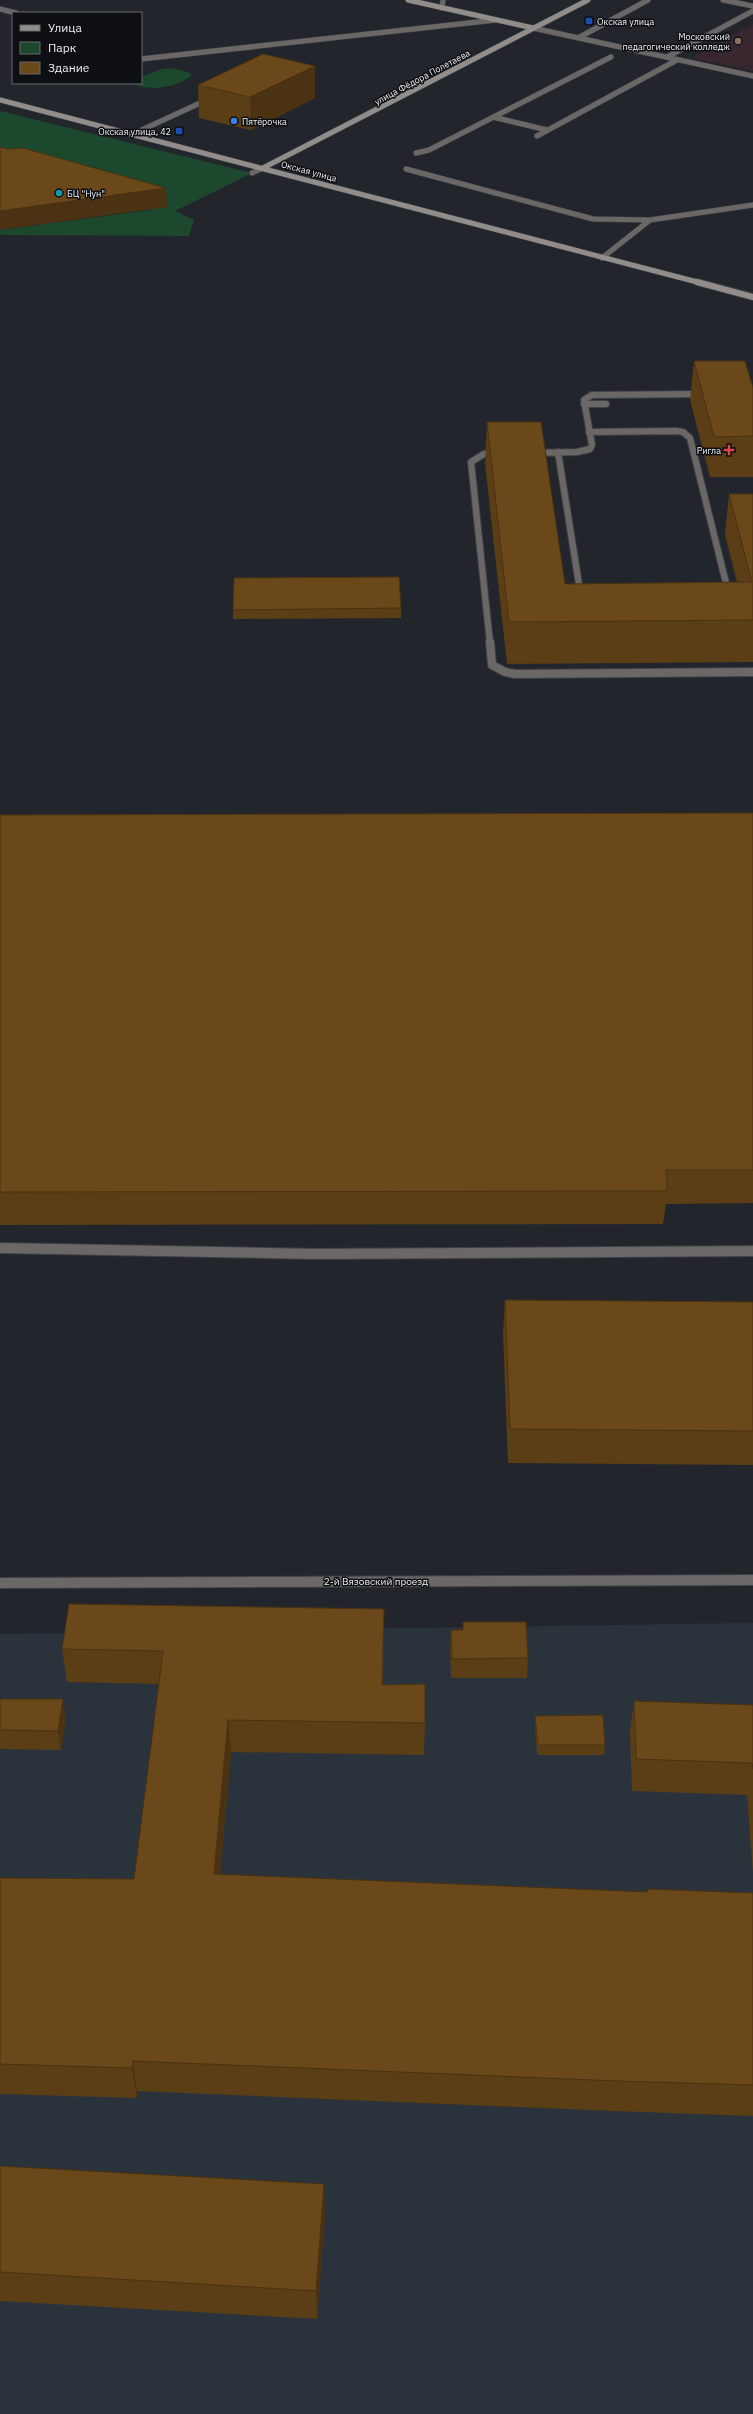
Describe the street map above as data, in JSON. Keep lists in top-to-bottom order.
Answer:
{
  "streets": {
    "main road": ["улица Фёдора Полетаева", "Окская улица"],
    "street": ["2-й Вязовский проезд"]
  },
  "crossings": [
    ["улица Фёдора Полетаева", "Окская улица"]
  ],
  "places": {
    "transit": ["Окская улица", "Окская улица, 42"],
    "other": ["Московский педагогический колледж", "Пятёрочка", "БЦ \"Нун\""],
    "health": ["Ригла"]
  },
  "legend": ["Улица", "Парк", "Здание"]
}
